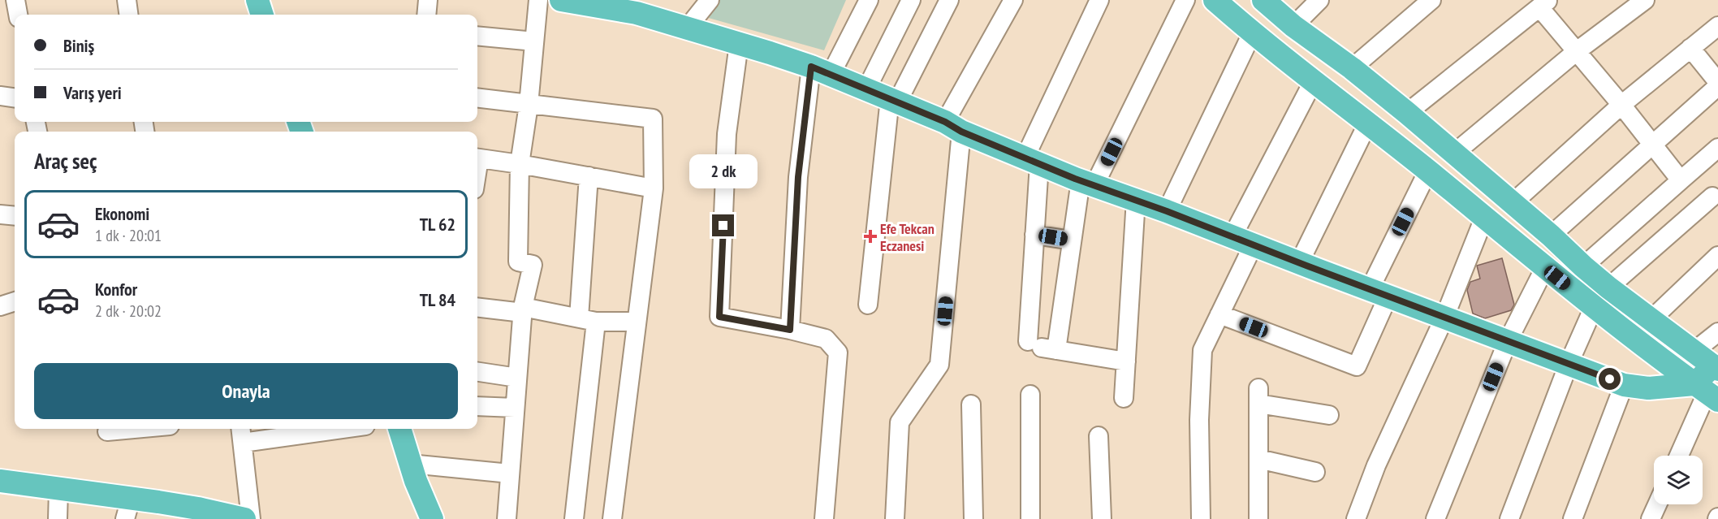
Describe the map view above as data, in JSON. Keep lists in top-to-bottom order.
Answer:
{
  "places": {
    "health": ["Efe Tekcan Eczanesi"]
  },
  "page": {
    "banner": ["Biniş", "Varış yeri"],
    "heading": "Araç seç",
    "bubble": "2 dk",
    "list": [
      {
        "name": "Ekonomi",
        "note": "1 dk · 20:01",
        "value": "TL 62"
      },
      {
        "name": "Konfor",
        "note": "2 dk · 20:02",
        "value": "TL 84"
      }
    ],
    "buttons": "Onayla"
  }
}
